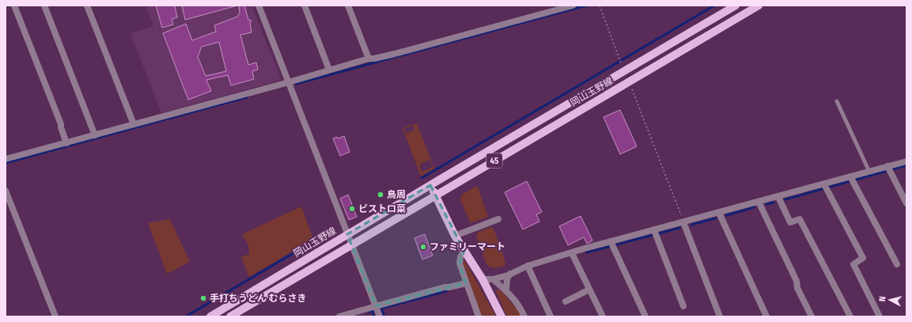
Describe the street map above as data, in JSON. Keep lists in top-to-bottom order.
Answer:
{
  "streets": {
    "main road": ["岡山玉野線", "45"]
  },
  "places": [
    "鳥周",
    "ビストロ菜",
    "ファミリーマート",
    "手打ちうどん むらさき"
  ],
  "north": "left"
}
